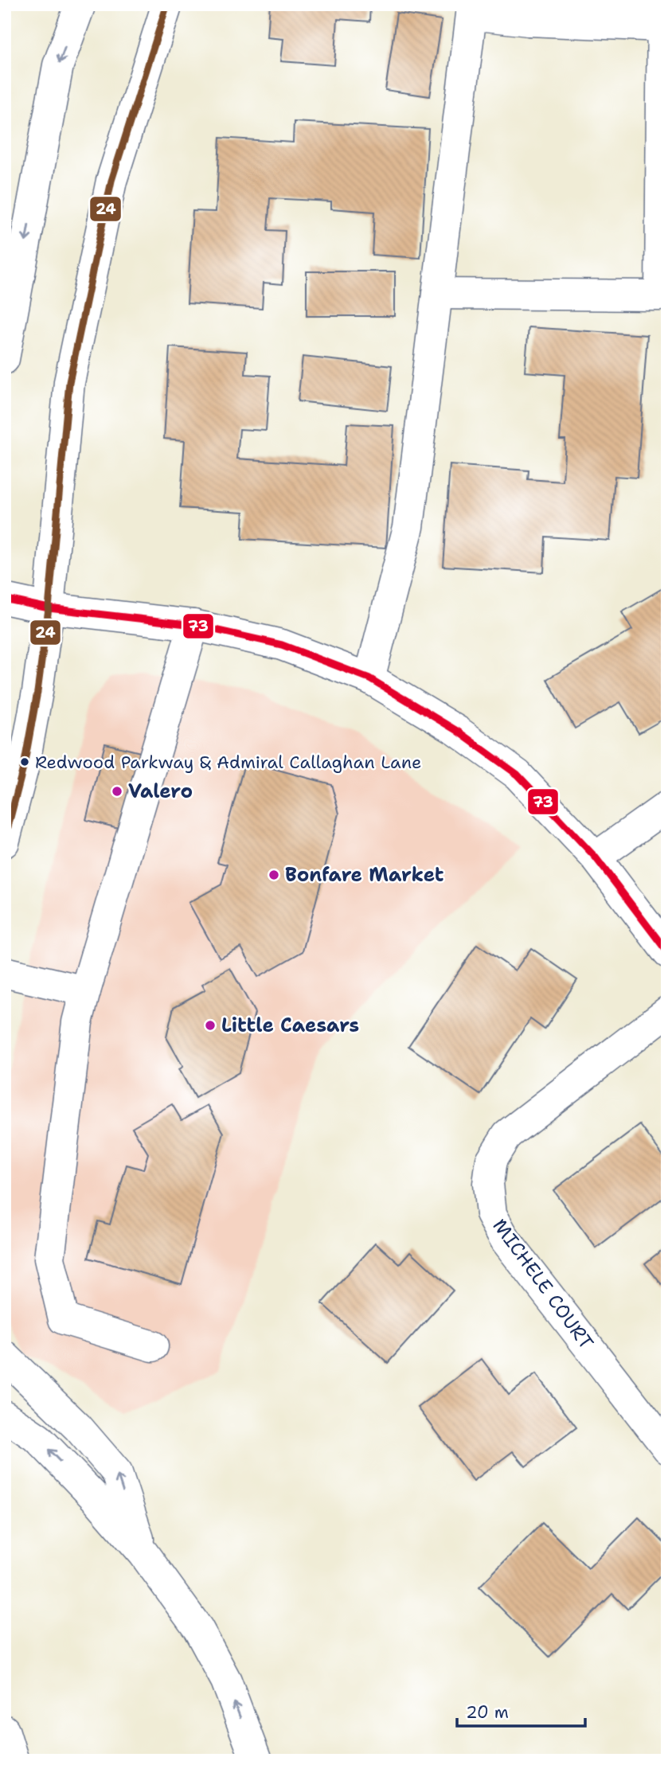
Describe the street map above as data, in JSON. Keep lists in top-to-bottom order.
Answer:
{
  "streets": {
    "main road": ["MICHELE COURT"]
  },
  "places": [
    "Redwood Parkway & Admiral Callaghan Lane",
    "Valero",
    "Bonfare Market",
    "Little Caesars"
  ],
  "lines": ["transit line 24", "transit line 73"],
  "scale_bar": "20 m"
}
